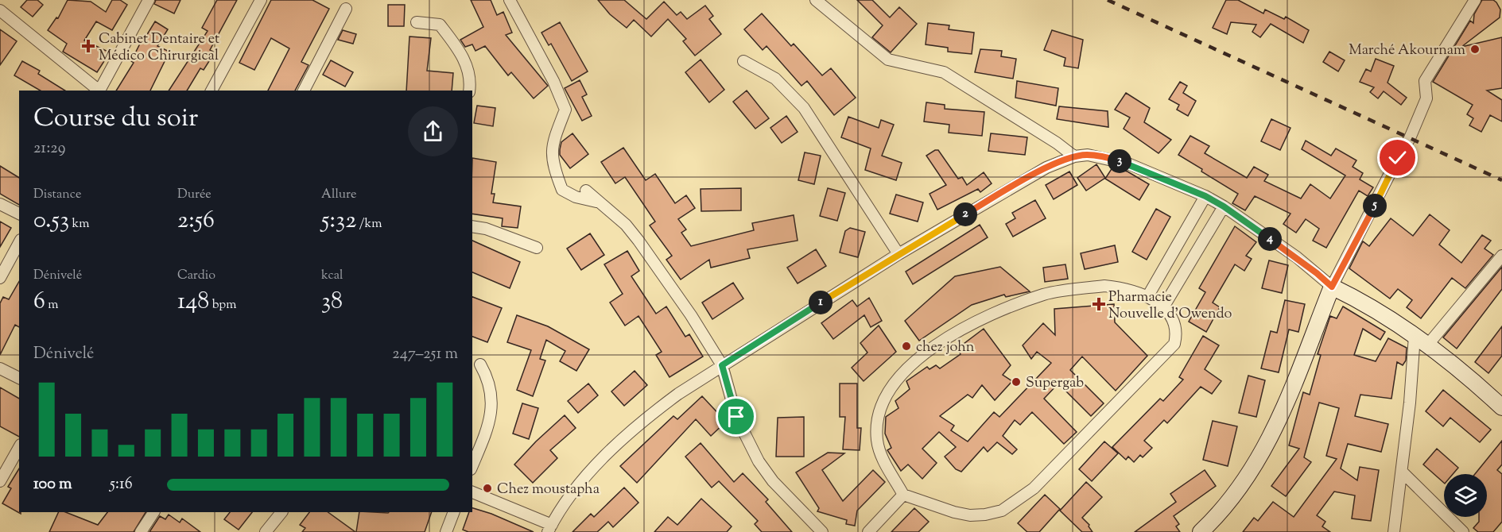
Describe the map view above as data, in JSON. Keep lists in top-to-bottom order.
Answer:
{
  "places": {
    "health": ["Cabinet Dentaire et Médico Chirurgical", "Pharmacie Nouvelle d'Owendo"],
    "other": [
      "Marché Akournam",
      "chez john",
      "Supergab",
      "Chez moustapha"
    ]
  },
  "page": {
    "heading": ["Course du soir", "21:29"],
    "pins": [
      "3",
      "5",
      "2",
      "4",
      "1"
    ],
    "stats": [
      ["Distance", "0.53 km"],
      ["Durée", "2:56"],
      ["Allure", "5:32 /km"],
      ["Dénivelé", "6 m"],
      ["Cardio", "148 bpm"],
      ["kcal", "38"]
    ],
    "chart": ["Dénivelé", "247–251 m"],
    "list": [
      {
        "name": "100 m",
        "note": "5:16"
      }
    ]
  }
}
